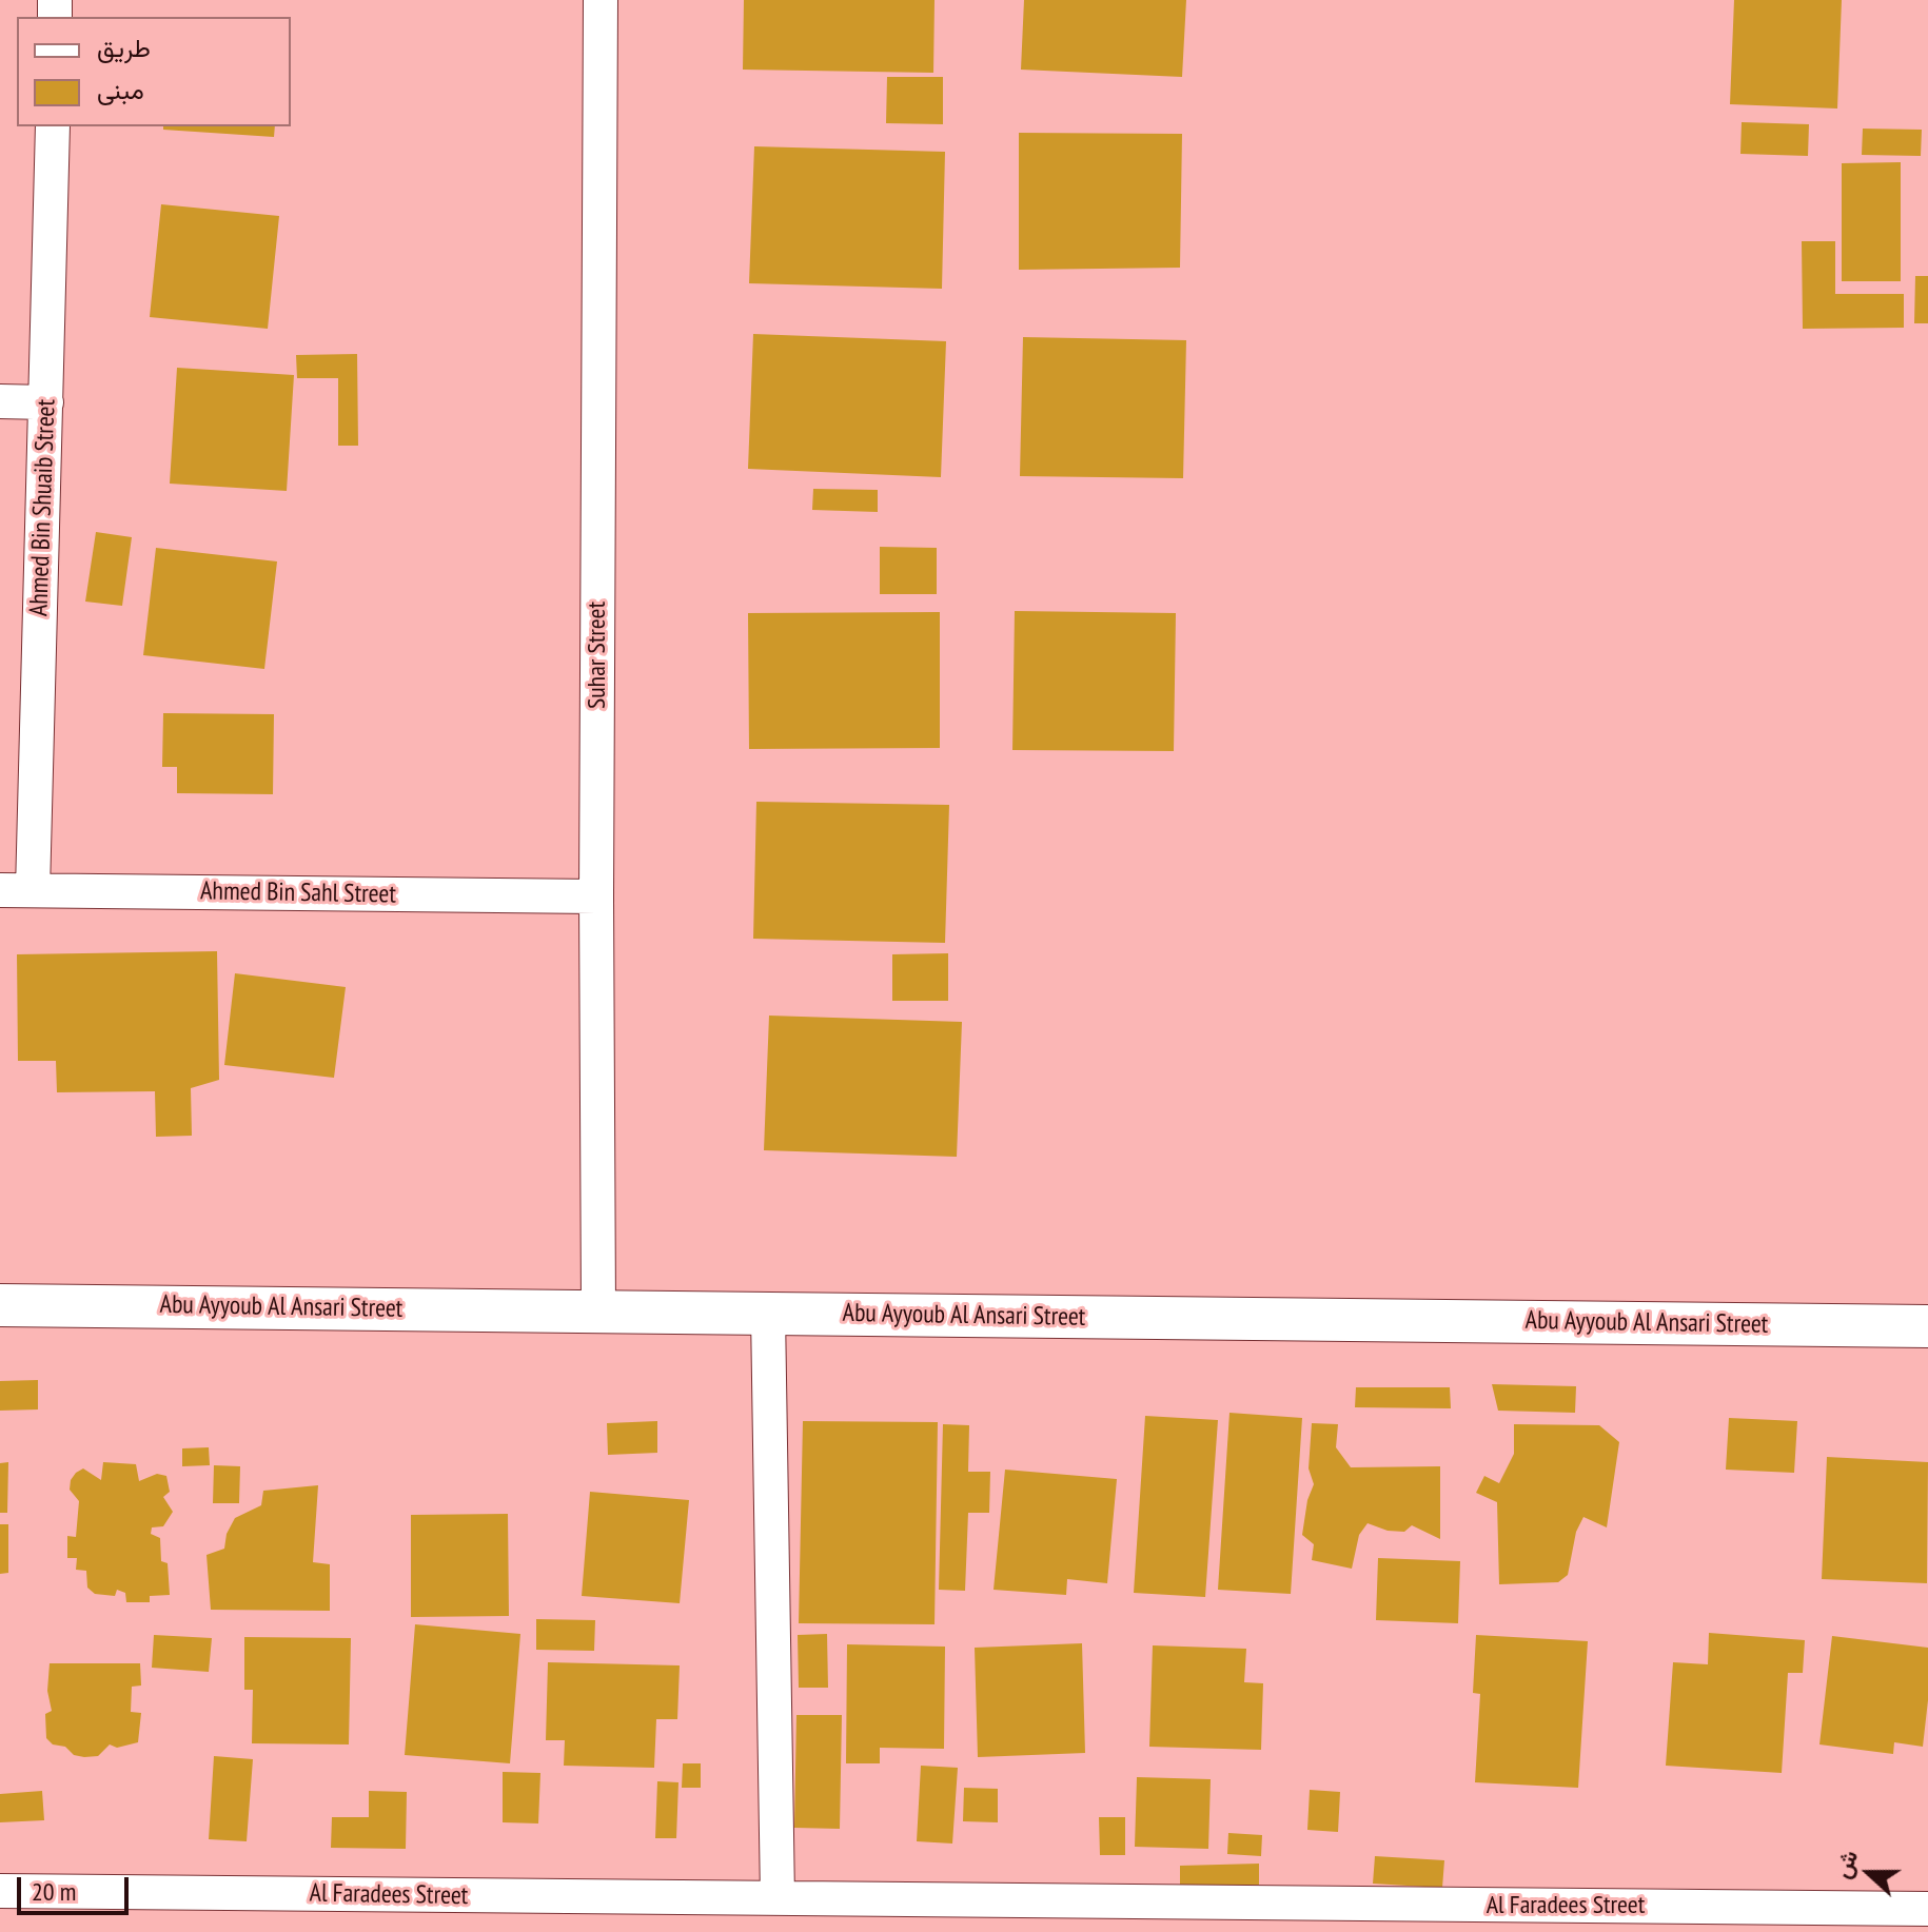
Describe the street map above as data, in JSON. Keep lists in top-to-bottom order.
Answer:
{
  "streets": {
    "street": [
      "Ahmed Bin Shuaib Street",
      "Suhar Street",
      "Ahmed Bin Sahl Street",
      "Abu Ayyoub Al Ansari Street",
      "Al Faradees Street"
    ]
  },
  "crossings": [
    ["Ahmed Bin Shuaib Street", "Ahmed Bin Sahl Street"],
    ["Suhar Street", "Ahmed Bin Sahl Street"],
    ["Suhar Street", "Abu Ayyoub Al Ansari Street"]
  ],
  "legend": ["طريق", "مبنى"],
  "scale_bar": "20 m",
  "north": "left"
}
